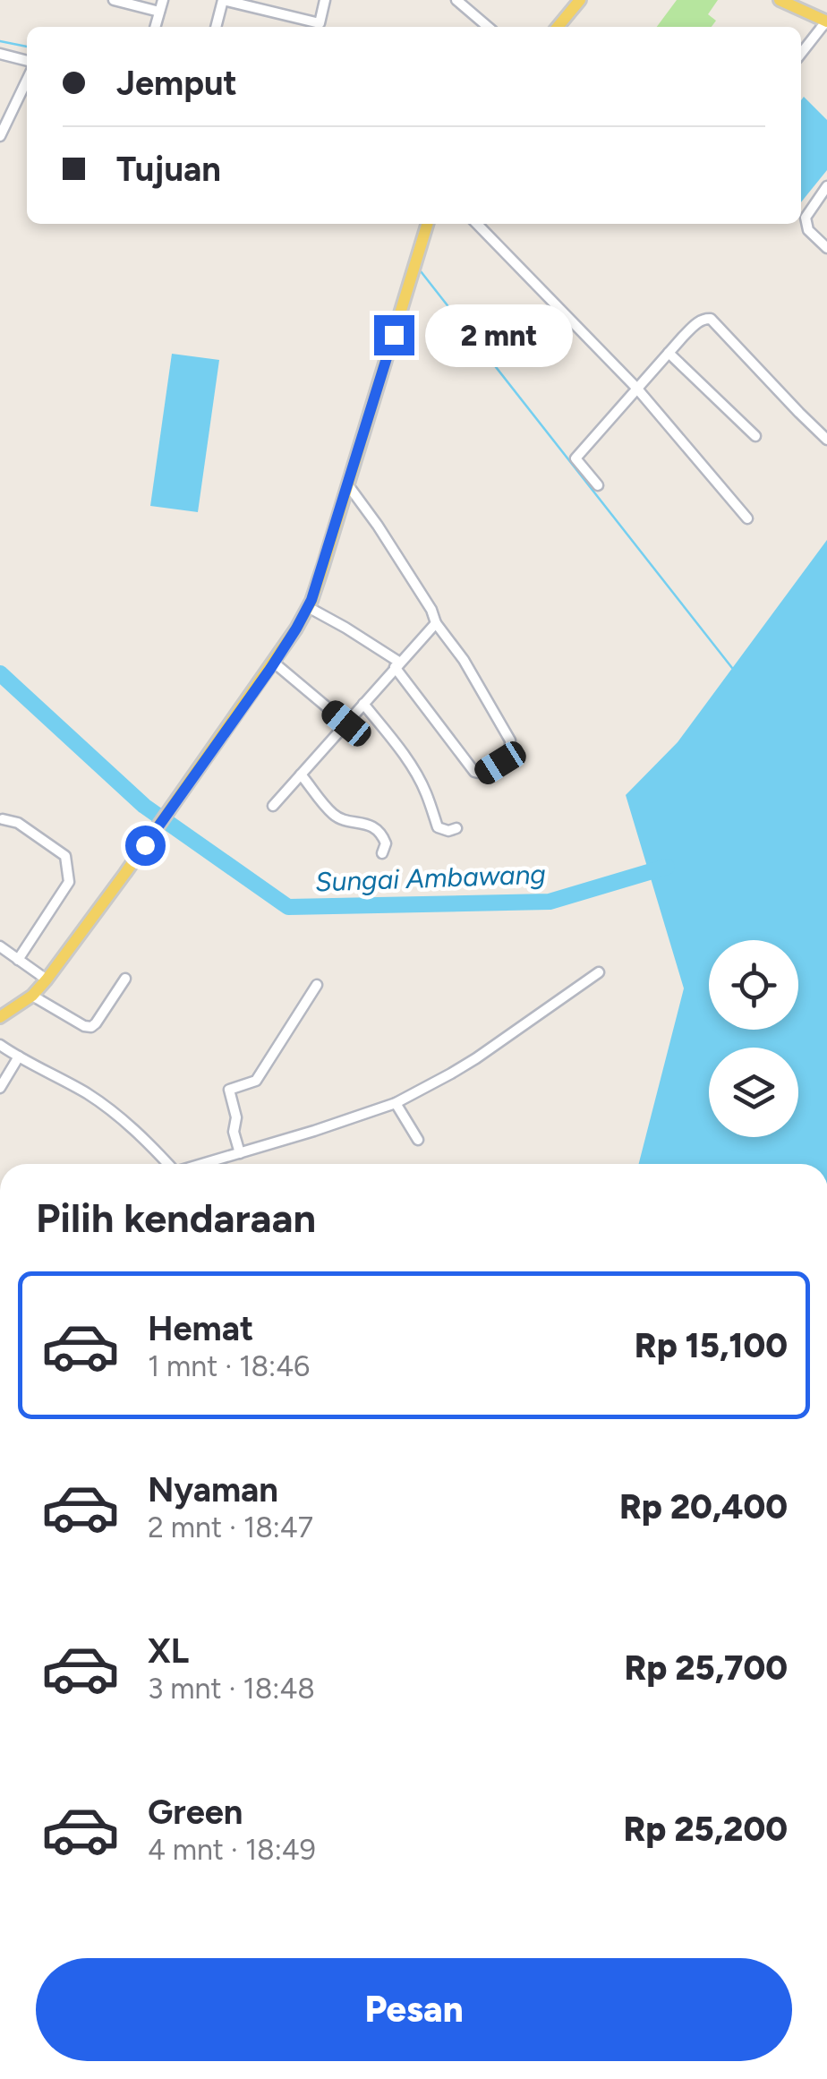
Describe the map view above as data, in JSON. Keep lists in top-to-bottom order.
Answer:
{
  "water": ["Sungai Ambawang"],
  "page": {
    "banner": ["Jemput", "Tujuan"],
    "bubble": "2 mnt",
    "heading": "Pilih kendaraan",
    "list": [
      {
        "name": "Hemat",
        "note": "1 mnt · 18:46",
        "value": "Rp 15,100"
      },
      {
        "name": "Nyaman",
        "note": "2 mnt · 18:47",
        "value": "Rp 20,400"
      },
      {
        "name": "XL",
        "note": "3 mnt · 18:48",
        "value": "Rp 25,700"
      },
      {
        "name": "Green",
        "note": "4 mnt · 18:49",
        "value": "Rp 25,200"
      }
    ],
    "buttons": "Pesan"
  }
}
